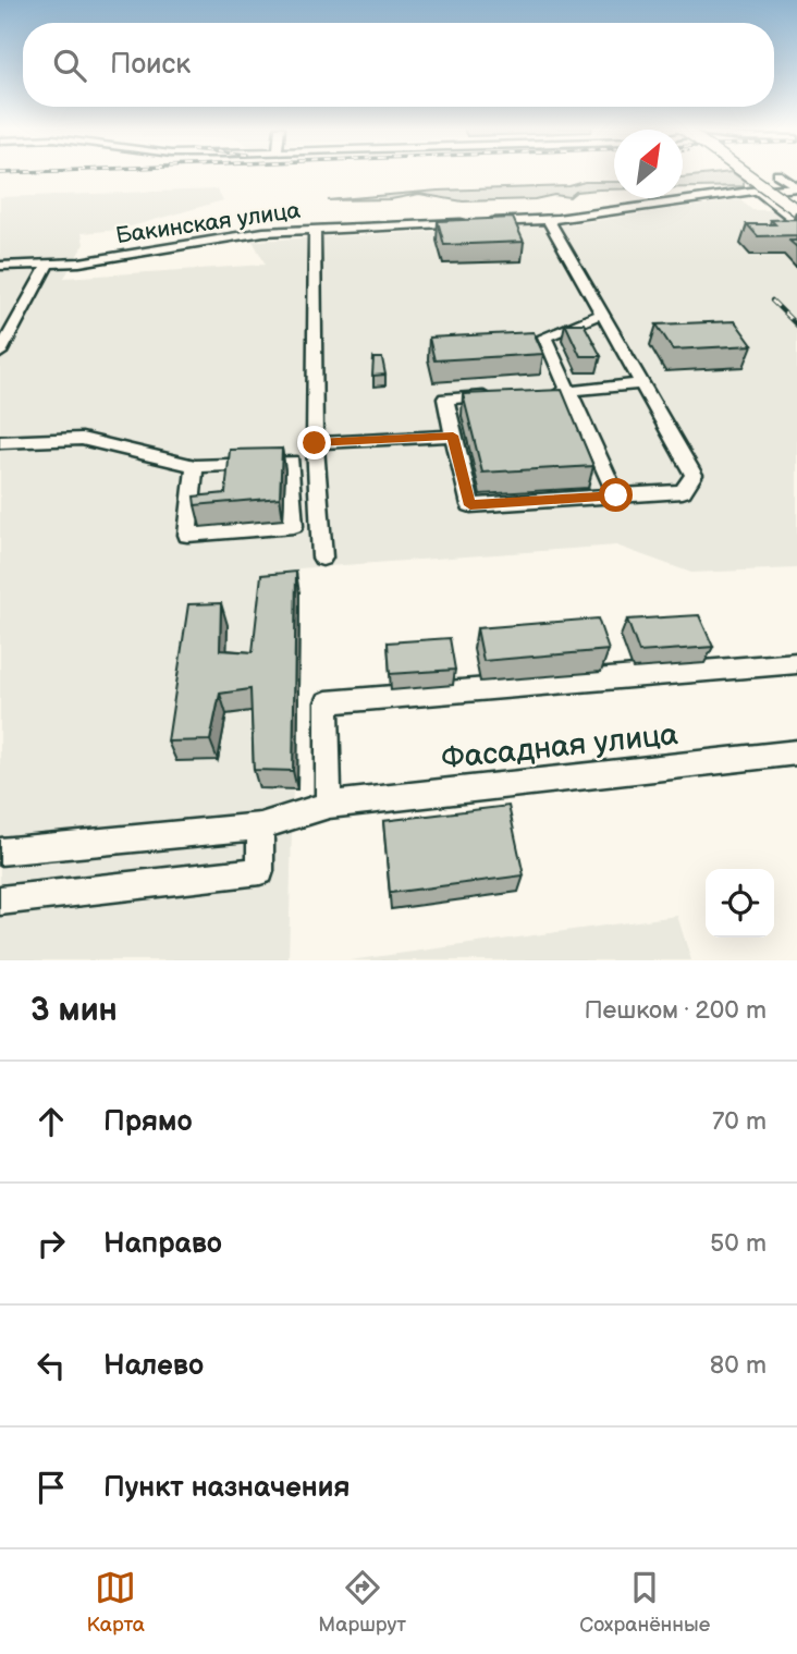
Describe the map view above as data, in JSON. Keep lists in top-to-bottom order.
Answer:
{
  "streets": {
    "main road": ["Бакинская улица"],
    "street": ["Фасадная улица"]
  },
  "north": "top right",
  "page": {
    "search": "Поиск",
    "heading": ["3 мин", "Пешком · 200 m"],
    "list": [
      ["Прямо", "70 m"],
      ["Направо", "50 m"],
      ["Налево", "80 m"],
      "Пункт назначения"
    ],
    "nav": ["Карта", "Маршрут", "Сохранённые"]
  }
}
